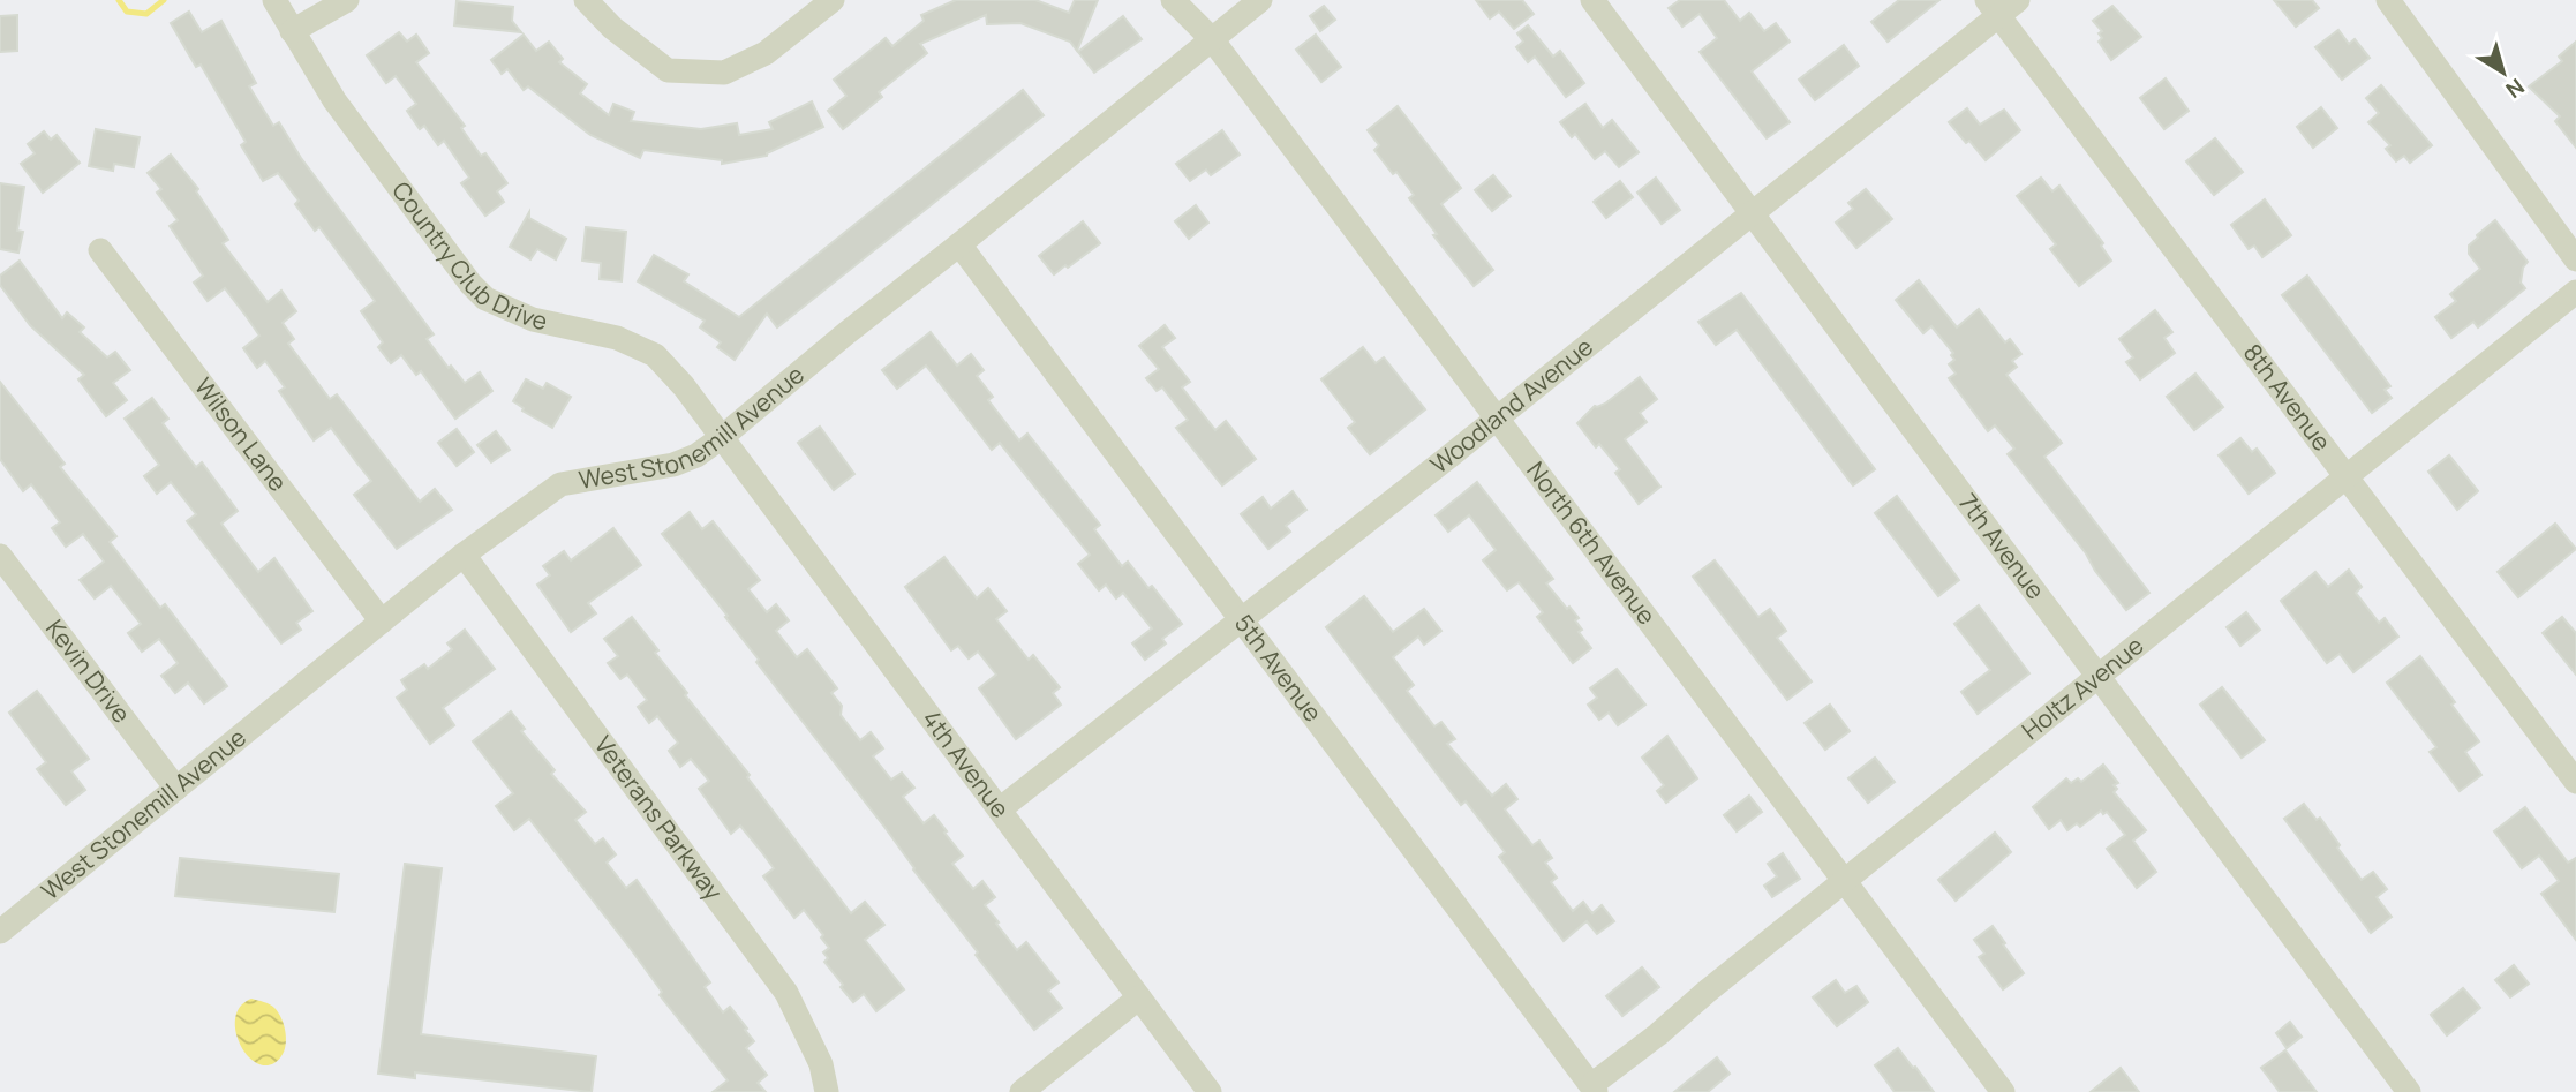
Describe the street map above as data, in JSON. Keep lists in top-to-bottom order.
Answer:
{
  "streets": {
    "street": [
      "Country Club Drive",
      "8th Avenue",
      "Woodland Avenue",
      "West Stonemill Avenue",
      "Wilson Lane",
      "North 6th Avenue",
      "7th Avenue",
      "5th Avenue",
      "Kevin Drive",
      "Holtz Avenue",
      "4th Avenue",
      "Veterans Parkway"
    ]
  },
  "crossings": [
    ["Country Club Drive", "West Stonemill Avenue"],
    ["Country Club Drive", "4th Avenue"],
    ["8th Avenue", "Woodland Avenue"],
    ["8th Avenue", "Holtz Avenue"],
    ["Woodland Avenue", "North 6th Avenue"],
    ["Woodland Avenue", "7th Avenue"],
    ["Woodland Avenue", "5th Avenue"],
    ["Woodland Avenue", "4th Avenue"],
    ["West Stonemill Avenue", "Wilson Lane"],
    ["West Stonemill Avenue", "North 6th Avenue"],
    ["West Stonemill Avenue", "5th Avenue"],
    ["West Stonemill Avenue", "Kevin Drive"],
    ["West Stonemill Avenue", "4th Avenue"],
    ["West Stonemill Avenue", "Veterans Parkway"],
    ["North 6th Avenue", "Holtz Avenue"],
    ["7th Avenue", "Holtz Avenue"],
    ["5th Avenue", "Holtz Avenue"]
  ],
  "north": "bottom right"
}
